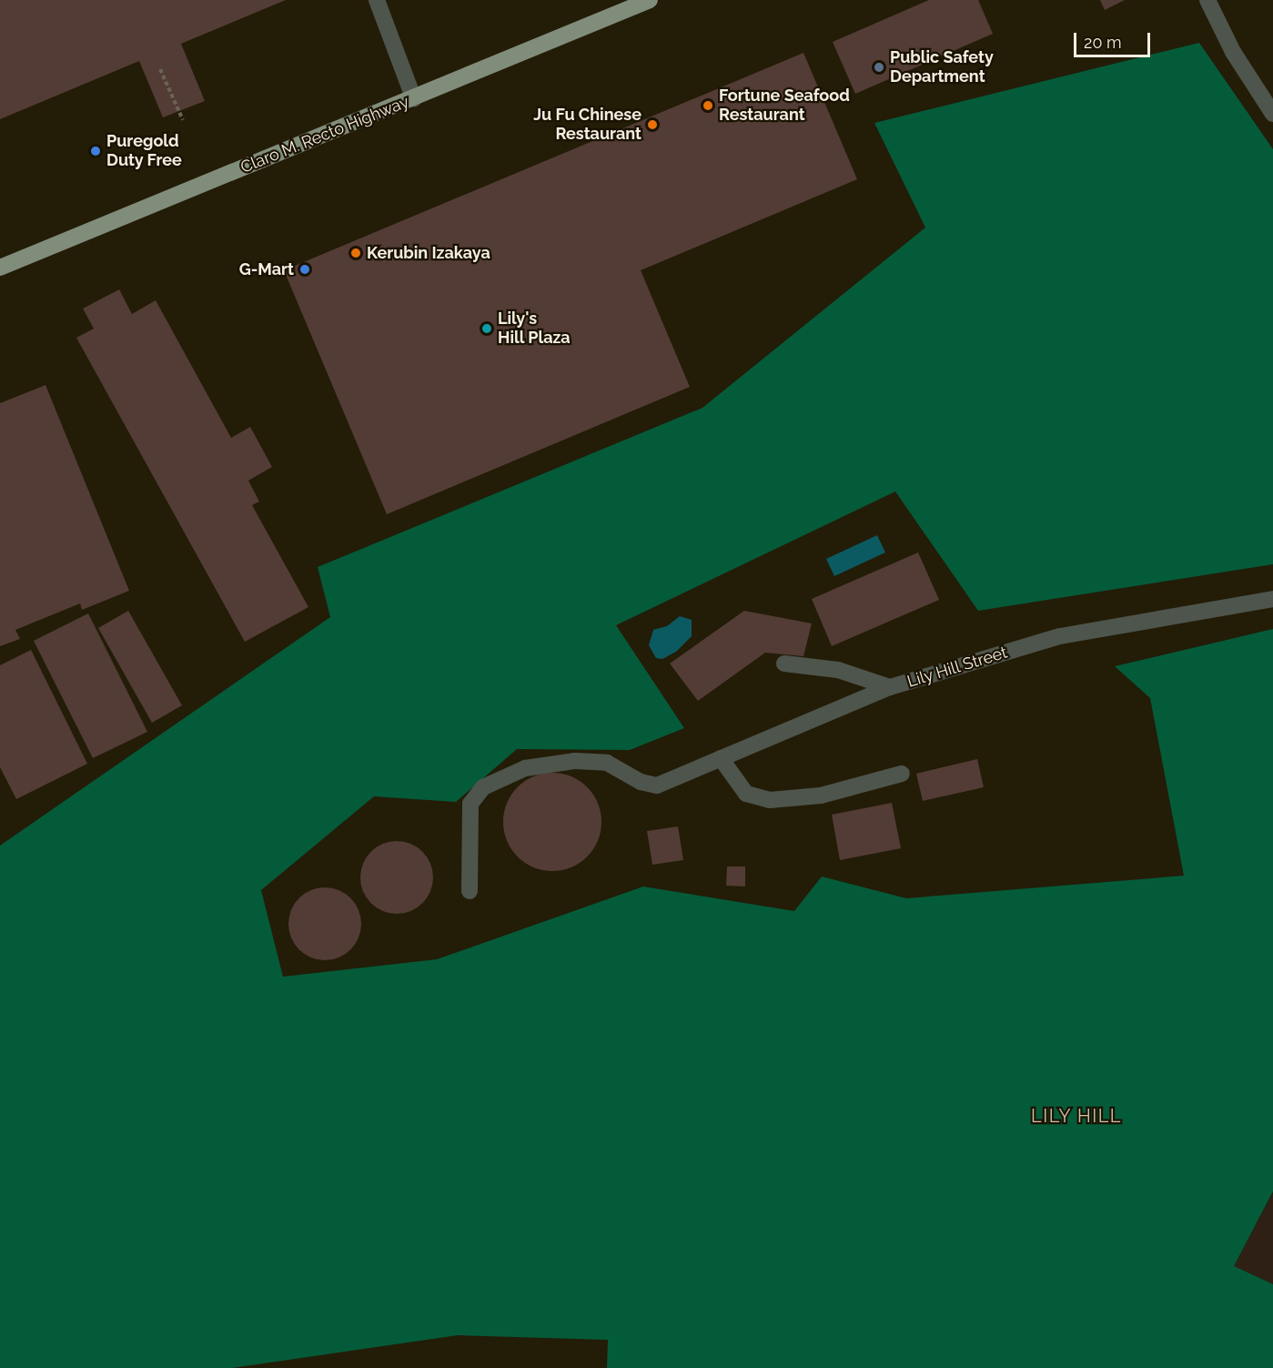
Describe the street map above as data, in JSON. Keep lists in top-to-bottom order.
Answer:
{
  "streets": {
    "main road": ["Claro M. Recto Highway"],
    "street": ["Lily Hill Street"]
  },
  "districts": ["LILY HILL"],
  "places": [
    "Public Safety Department",
    "Fortune Seafood Restaurant",
    "Ju Fu Chinese Restaurant",
    "Puregold Duty Free",
    "Kerubin Izakaya",
    "G-Mart",
    "Lily's Hill Plaza"
  ],
  "scale_bar": "20 m"
}
